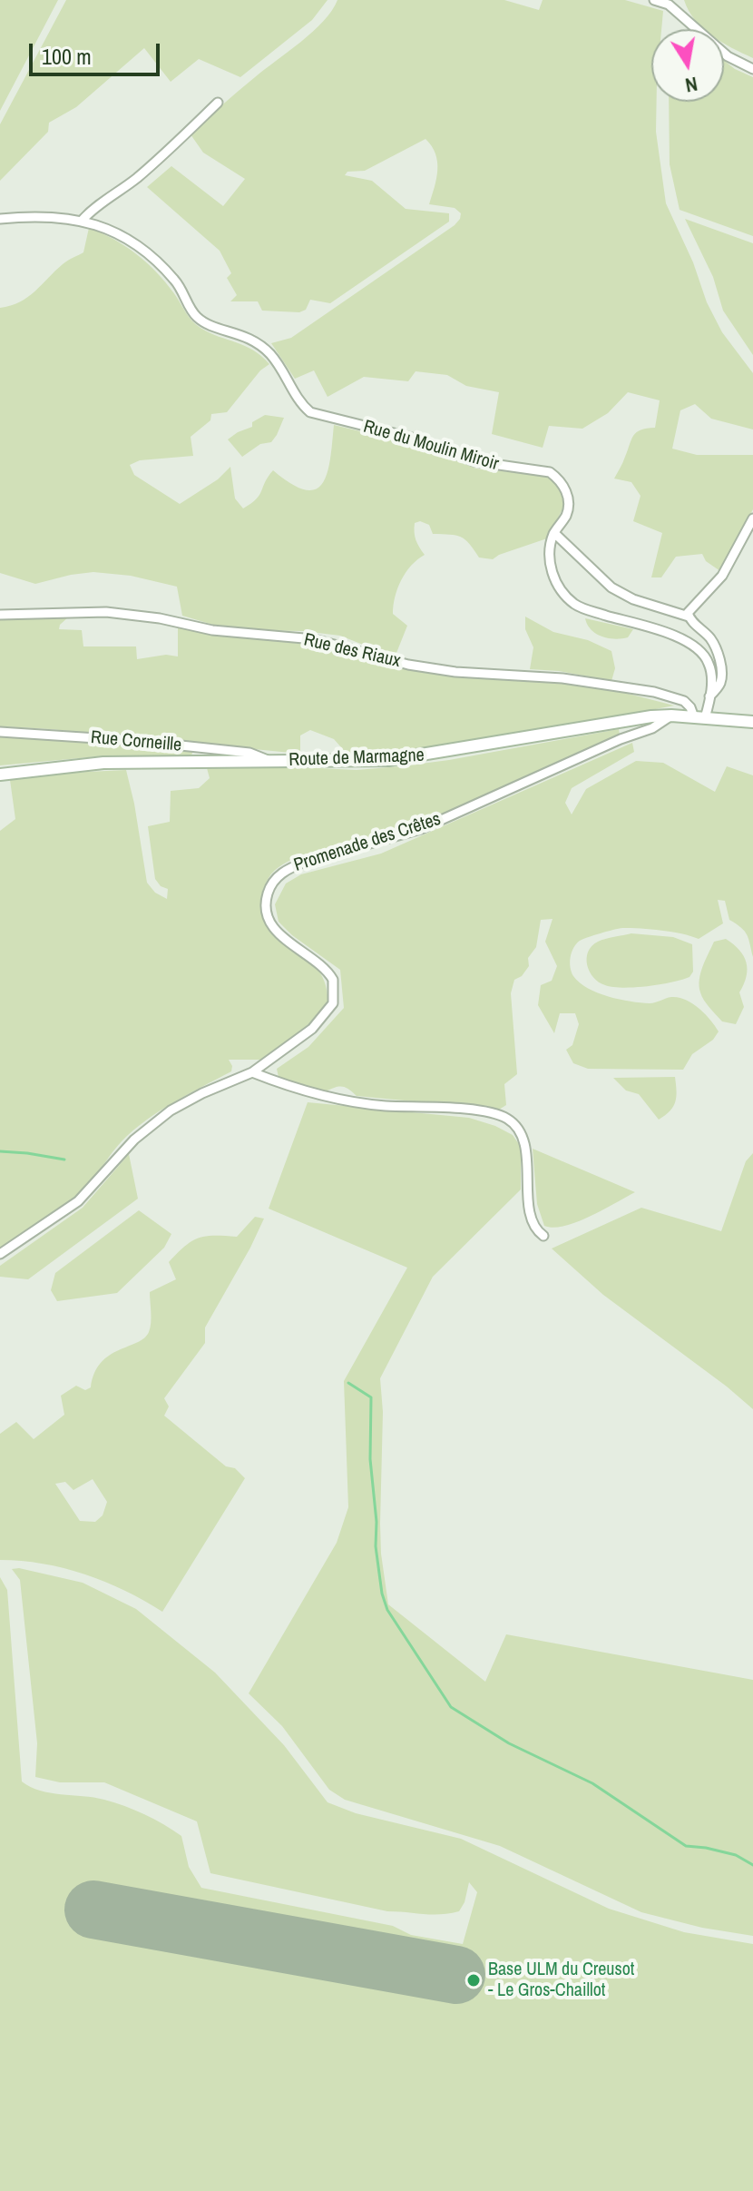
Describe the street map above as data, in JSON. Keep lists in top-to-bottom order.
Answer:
{
  "streets": {
    "street": [
      "Rue du Moulin Miroir",
      "Rue des Riaux",
      "Rue Corneille",
      "Route de Marmagne",
      "Promenade des Crêtes"
    ]
  },
  "crossings": [
    ["Rue du Moulin Miroir", "Rue des Riaux"],
    ["Rue du Moulin Miroir", "Route de Marmagne"],
    ["Rue des Riaux", "Route de Marmagne"],
    ["Rue Corneille", "Route de Marmagne"],
    ["Route de Marmagne", "Promenade des Crêtes"]
  ],
  "places": ["Base ULM du Creusot - Le Gros-Chaillot"],
  "scale_bar": "100 m",
  "north": "bottom"
}
